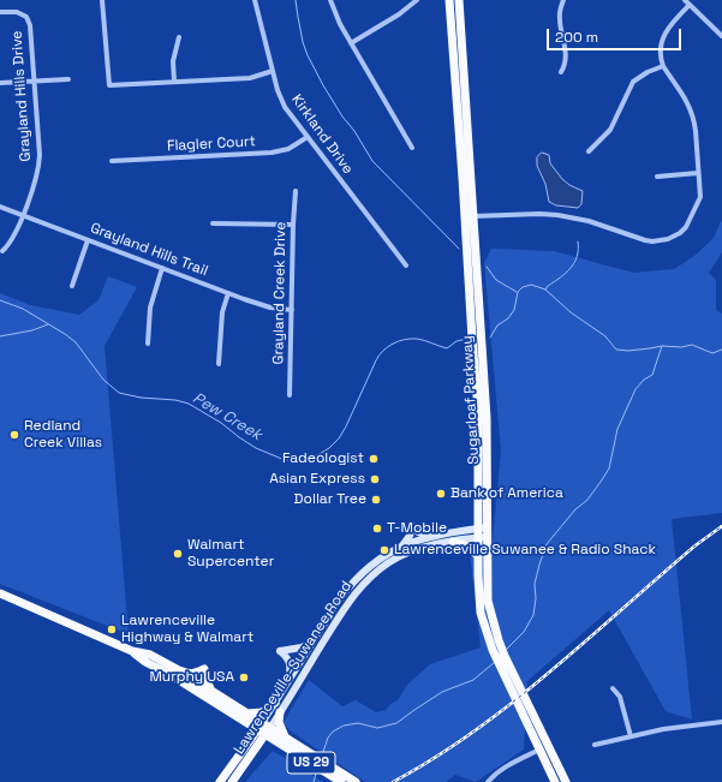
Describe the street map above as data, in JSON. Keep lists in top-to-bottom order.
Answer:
{
  "streets": {
    "main road": ["Sugarloaf Parkway", "Lawrenceville-Suwanee Road", "US 29"],
    "street": [
      "Grayland Hills Drive",
      "Kirkland Drive",
      "Flagler Court",
      "Grayland Hills Trail",
      "Grayland Creek Drive"
    ]
  },
  "crossings": [
    ["Grayland Hills Drive", "Grayland Hills Trail"],
    ["Kirkland Drive", "Flagler Court"],
    ["Grayland Hills Trail", "Grayland Creek Drive"],
    ["Sugarloaf Parkway", "Lawrenceville-Suwanee Road"],
    ["Lawrenceville-Suwanee Road", "US 29"]
  ],
  "water": ["Pew Creek"],
  "places": [
    "Redland Creek Villas",
    "Fadeologist",
    "Asian Express",
    "Bank of America",
    "Dollar Tree",
    "T-Mobile",
    "Lawrenceville Suwanee & Radio Shack",
    "Walmart Supercenter",
    "Lawrenceville Highway & Walmart",
    "Murphy USA"
  ],
  "scale_bar": "200 m"
}
